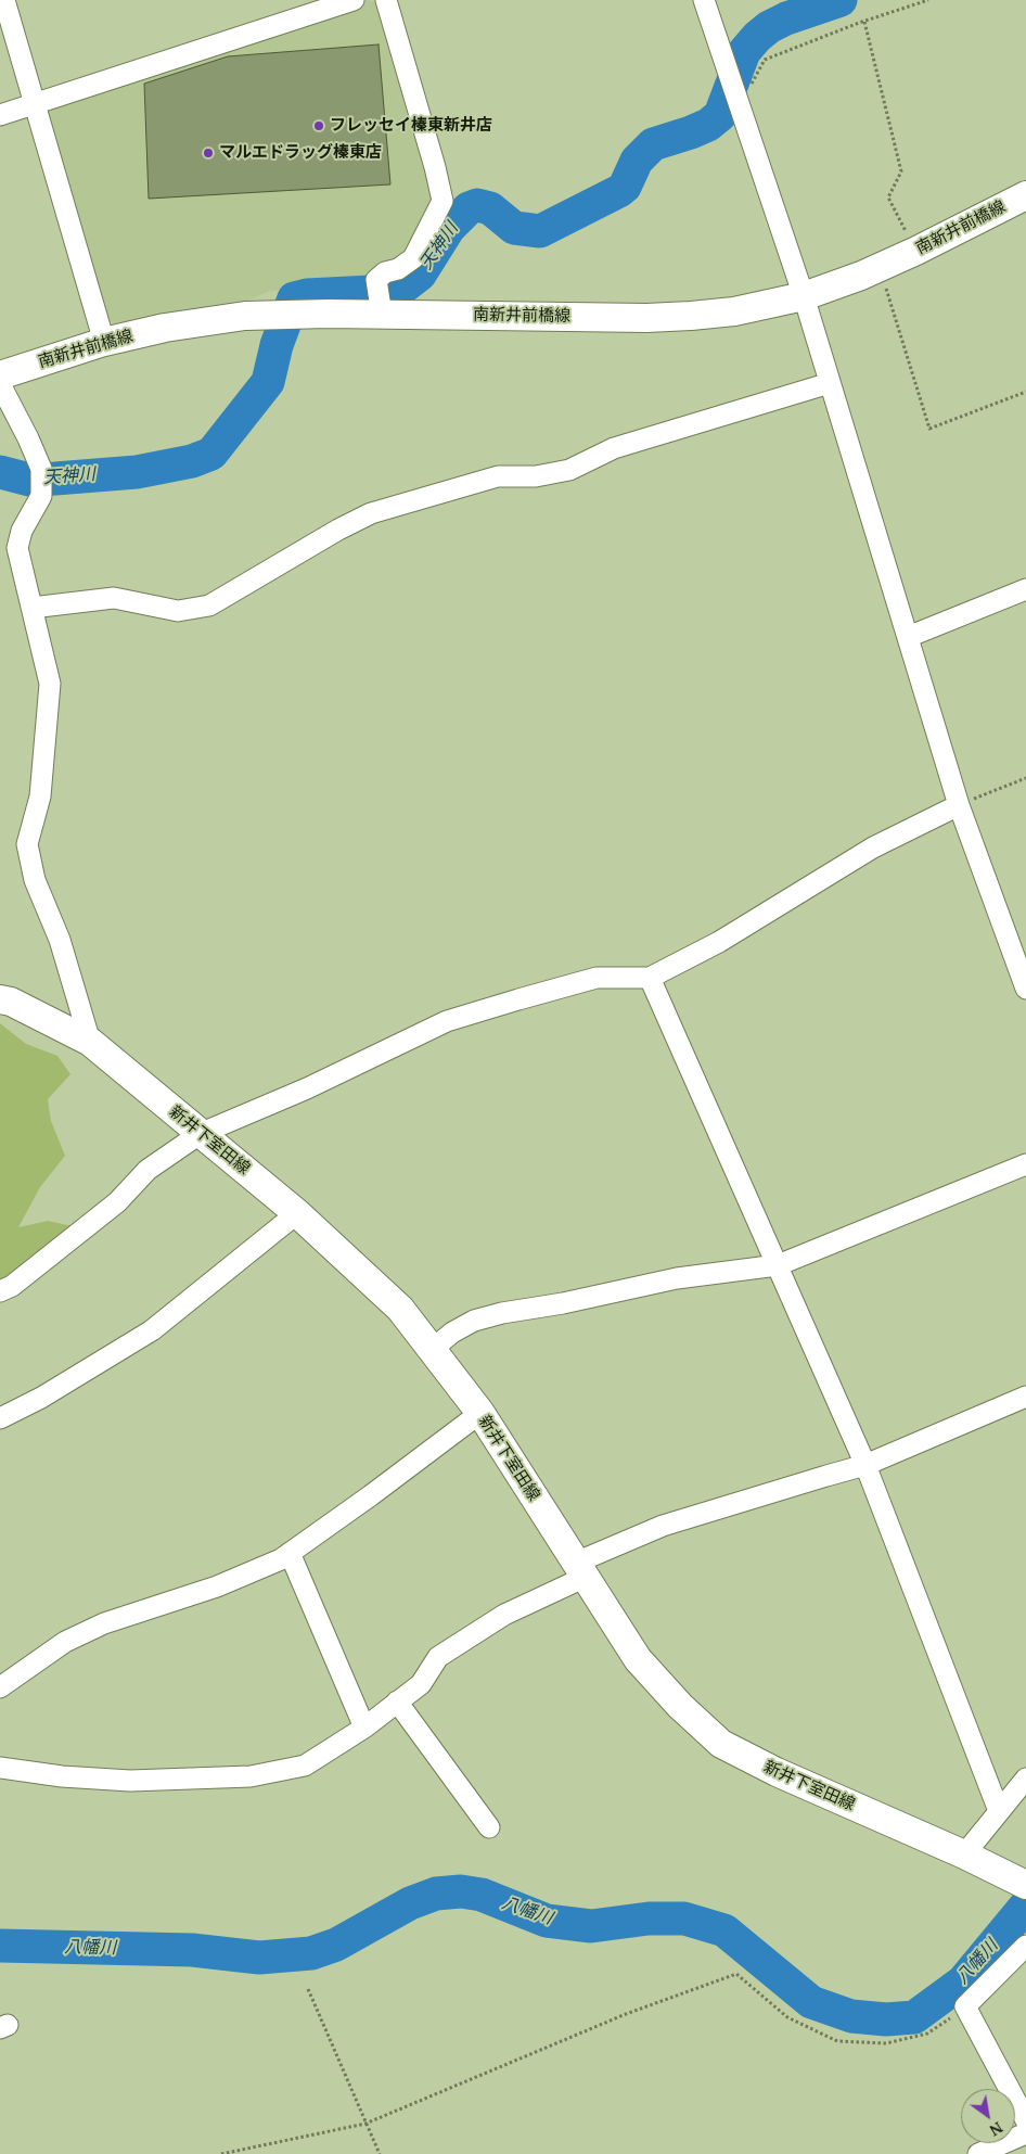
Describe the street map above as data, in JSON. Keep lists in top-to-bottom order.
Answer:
{
  "streets": {
    "main road": ["南新井前橋線", "新井下室田線"]
  },
  "water": ["天神川", "八幡川"],
  "places": ["フレッセイ榛東新井店", "マルエドラッグ榛東店"],
  "north": "bottom right"
}
